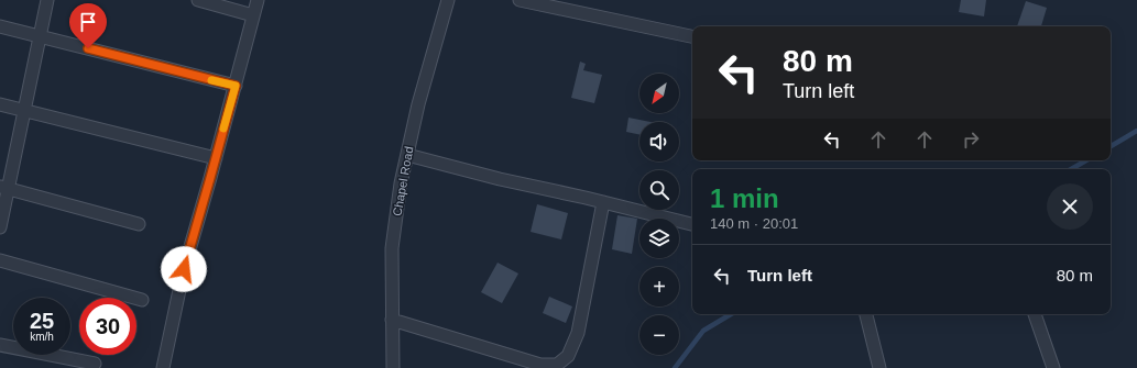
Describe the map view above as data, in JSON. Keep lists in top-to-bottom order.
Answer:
{
  "streets": {
    "street": ["Chapel Road"]
  },
  "north": "bottom left",
  "page": {
    "turn": ["80 m", "Turn left"],
    "map_buttons": ["+", "−"],
    "heading": ["1 min", "140 m · 20:01"],
    "list": [
      {
        "name": "Turn left",
        "value": "80 m"
      }
    ],
    "speed": "25 km/h",
    "limit": "30"
  }
}
